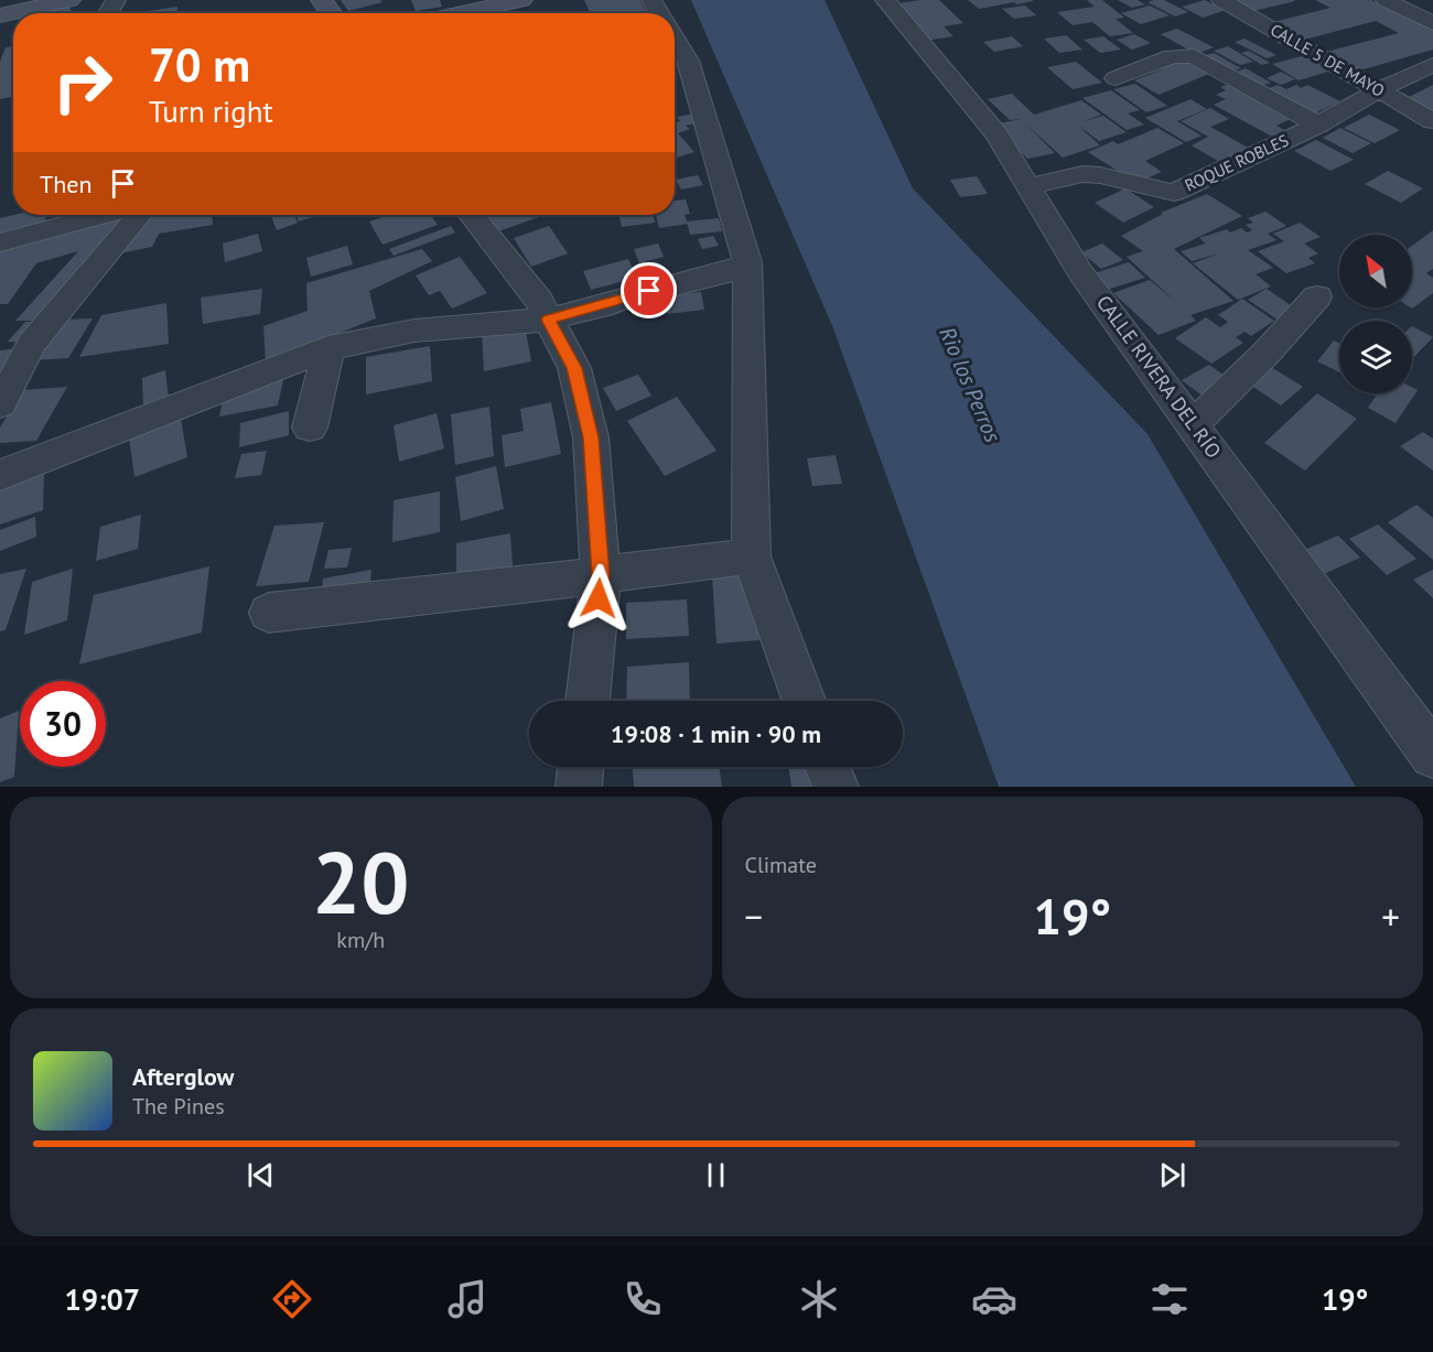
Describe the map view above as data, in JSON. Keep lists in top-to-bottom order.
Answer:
{
  "streets": {
    "street": ["CALLE 5 DE MAYO", "ROQUE ROBLES", "CALLE RIVERA DEL RÍO"]
  },
  "crossings": [
    ["CALLE 5 DE MAYO", "ROQUE ROBLES"],
    ["ROQUE ROBLES", "CALLE RIVERA DEL RÍO"]
  ],
  "water": ["Rio los Perros"],
  "north": "top left",
  "page": {
    "turn": ["70 m", "Turn right"],
    "then": "Then",
    "limit": "30",
    "trip": "19:08 · 1 min · 90 m",
    "tile": [
      ["20", "km/h"],
      "Climate"
    ],
    "heat": ["−", "19°", "+"],
    "song": ["Afterglow", "The Pines"],
    "tabs": ["19:07", "19°"]
  }
}
